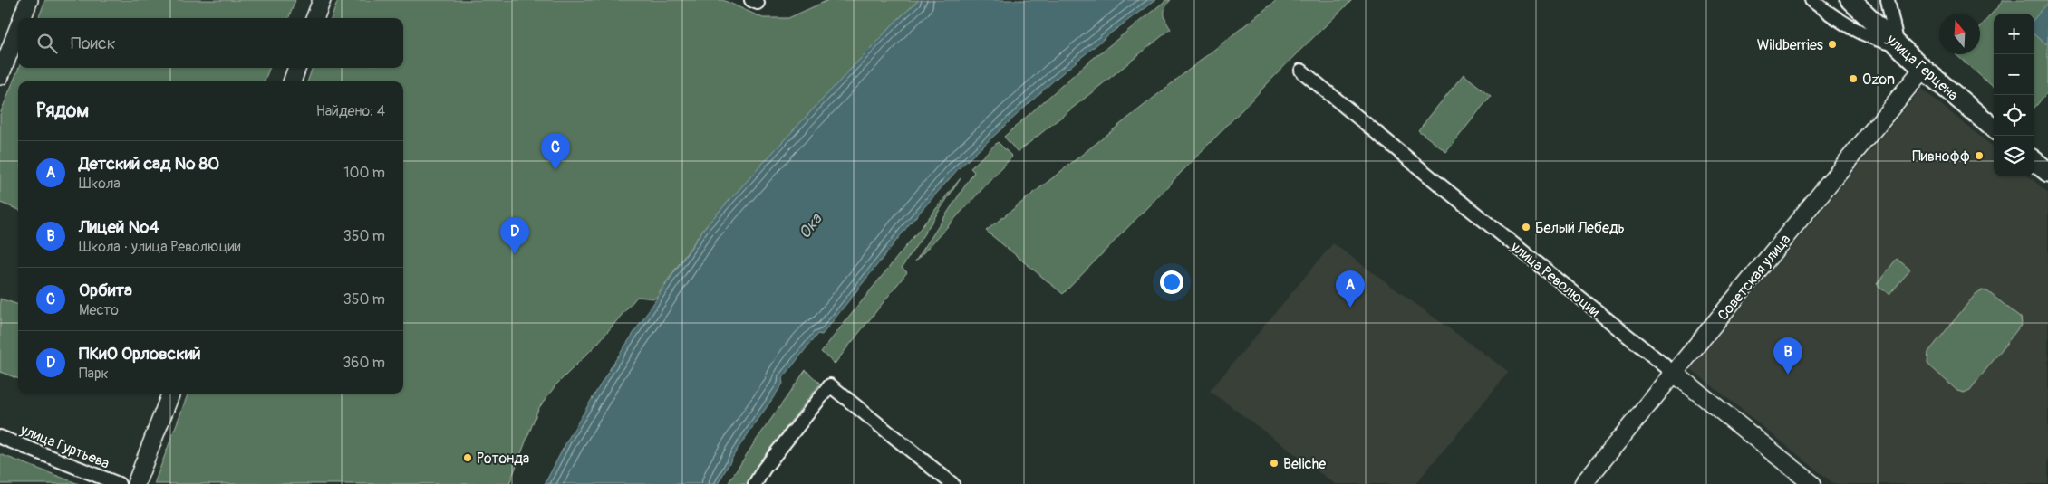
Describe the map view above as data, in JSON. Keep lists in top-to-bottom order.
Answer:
{
  "streets": {
    "main road": ["улица Герцена"],
    "street": ["Советская улица", "улица Революции", "улица Гуртьева"]
  },
  "crossings": [
    ["улица Герцена", "Советская улица"],
    ["Советская улица", "улица Революции"]
  ],
  "water": ["Ока"],
  "places": [
    "Wildberries",
    "Ozon",
    "Пивнофф",
    "Белый Лебедь",
    "Ротонда",
    "Beliche"
  ],
  "north": "top",
  "page": {
    "map_buttons": ["+", "−"],
    "search": "Поиск",
    "heading": ["Рядом", "Найдено: 4"],
    "pins": [
      "C",
      "D",
      "A",
      "B"
    ],
    "list": [
      {
        "mark": "A",
        "name": "Детский сад № 80",
        "note": "Школа",
        "value": "100 m"
      },
      {
        "mark": "B",
        "name": "Лицей №4",
        "note": "Школа · улица Революции",
        "value": "350 m"
      },
      {
        "mark": "C",
        "name": "Орбита",
        "note": "Место",
        "value": "350 m"
      },
      {
        "mark": "D",
        "name": "ПКиО Орловский",
        "note": "Парк",
        "value": "360 m"
      }
    ]
  }
}
